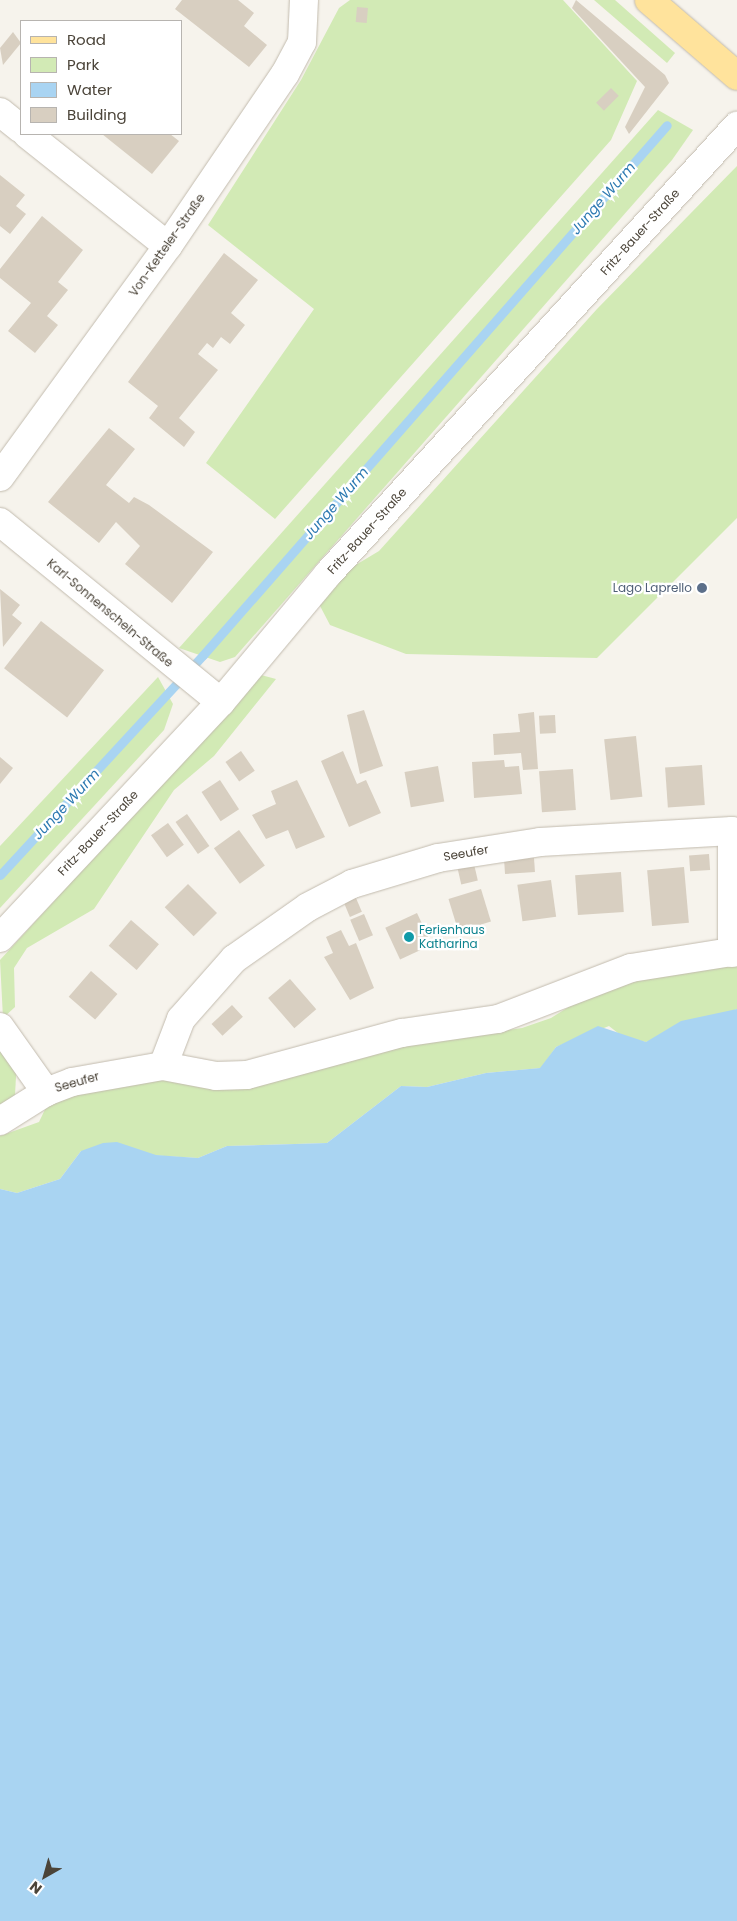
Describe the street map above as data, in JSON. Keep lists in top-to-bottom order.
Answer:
{
  "streets": {
    "street": [
      "Fritz-Bauer-Straße",
      "Von-Ketteler-Straße",
      "Karl-Sonnenschein-Straße",
      "Seeufer"
    ]
  },
  "crossings": [
    ["Fritz-Bauer-Straße", "Karl-Sonnenschein-Straße"]
  ],
  "water": ["Junge Wurm"],
  "places": ["Lago Laprello", "Ferienhaus Katharina"],
  "legend": [
    "Road",
    "Park",
    "Water",
    "Building"
  ],
  "north": "bottom left"
}
